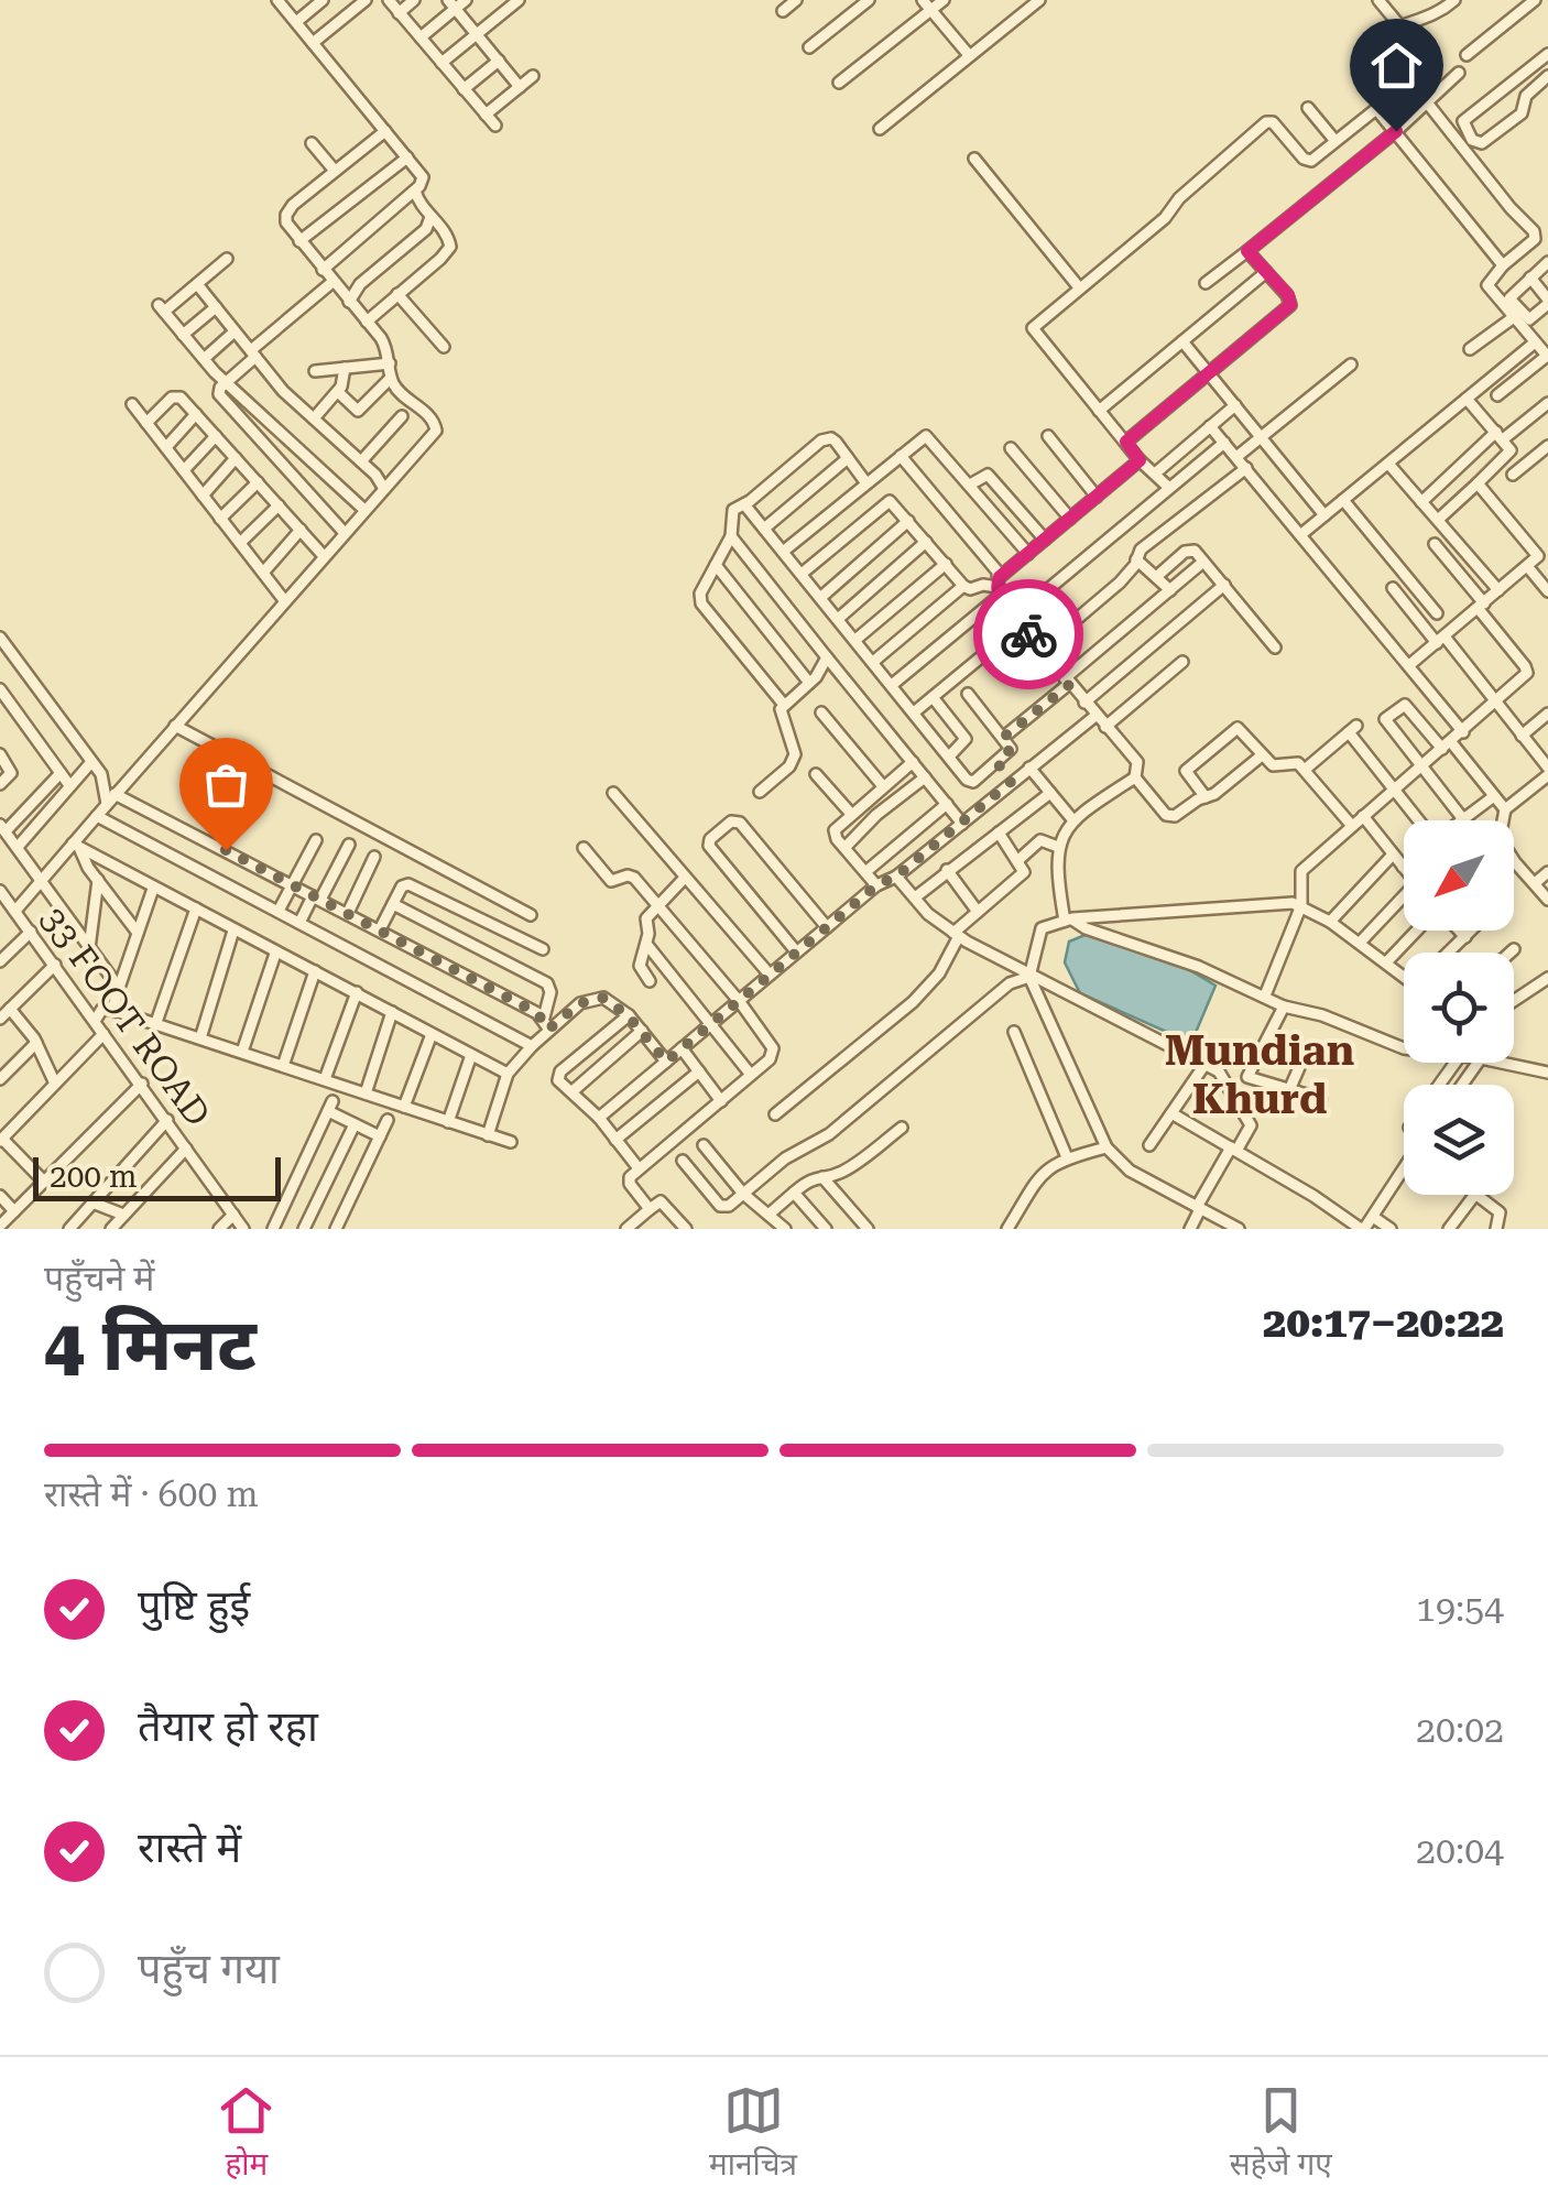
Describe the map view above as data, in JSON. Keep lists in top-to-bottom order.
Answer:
{
  "streets": {
    "street": ["33 FOOT ROAD"]
  },
  "districts": ["Mundian Khurd"],
  "scale_bar": "200 m",
  "north": "bottom left",
  "page": {
    "scale": "200 m",
    "heading": ["4 मिनट", "पहुँचने में", "20:17–20:22"],
    "bar": "रास्ते में · 600 m",
    "list": [
      ["पुष्टि हुई", "19:54"],
      ["तैयार हो रहा", "20:02"],
      ["रास्ते में", "20:04"],
      "पहुँच गया"
    ],
    "tabs": ["होम", "मानचित्र", "सहेजे गए"]
  }
}
